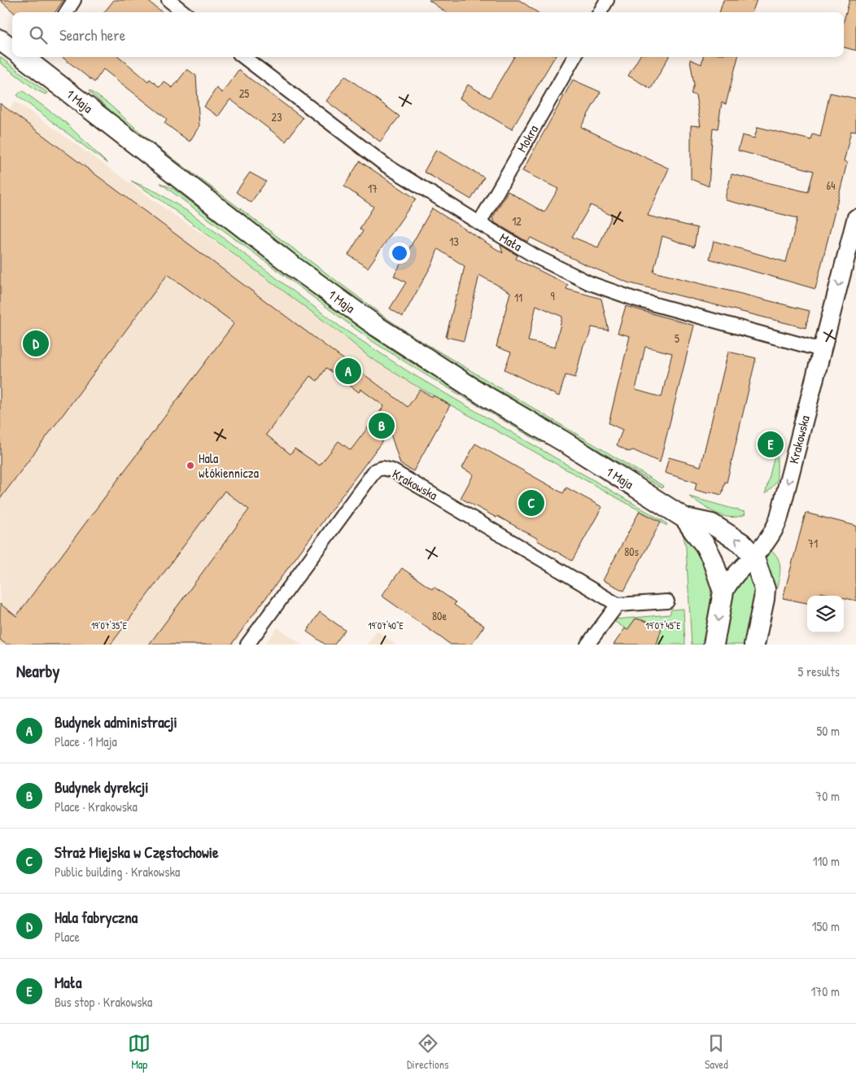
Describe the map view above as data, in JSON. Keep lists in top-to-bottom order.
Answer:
{
  "streets": {
    "main road": ["1 Maja", "Krakowska"],
    "street": ["Mokra", "Mała"]
  },
  "crossings": [
    ["1 Maja", "Krakowska"],
    ["Mokra", "Mała"],
    ["Mała", "Krakowska"]
  ],
  "one_way": ["Krakowska"],
  "places": ["Hala włókiennicza"],
  "house_numbers": [
    "25",
    "23",
    "64",
    "17",
    "12",
    "13",
    "9",
    "11",
    "5",
    "71",
    "80s",
    "80e"
  ],
  "page": {
    "search": "Search here",
    "pins": [
      "D",
      "A",
      "B",
      "E",
      "C"
    ],
    "heading": ["Nearby", "5 results"],
    "list": [
      {
        "mark": "A",
        "name": "Budynek administracji",
        "note": "Place · 1 Maja",
        "value": "50 m"
      },
      {
        "mark": "B",
        "name": "Budynek dyrekcji",
        "note": "Place · Krakowska",
        "value": "70 m"
      },
      {
        "mark": "C",
        "name": "Straż Miejska w Częstochowie",
        "note": "Public building · Krakowska",
        "value": "110 m"
      },
      {
        "mark": "D",
        "name": "Hala fabryczna",
        "note": "Place",
        "value": "150 m"
      },
      {
        "mark": "E",
        "name": "Mała",
        "note": "Bus stop · Krakowska",
        "value": "170 m"
      }
    ],
    "nav": ["Map", "Directions", "Saved"]
  },
  "coordinates": ["19°07'35\"E", "19°07'40\"E", "19°07'45\"E"]
}
